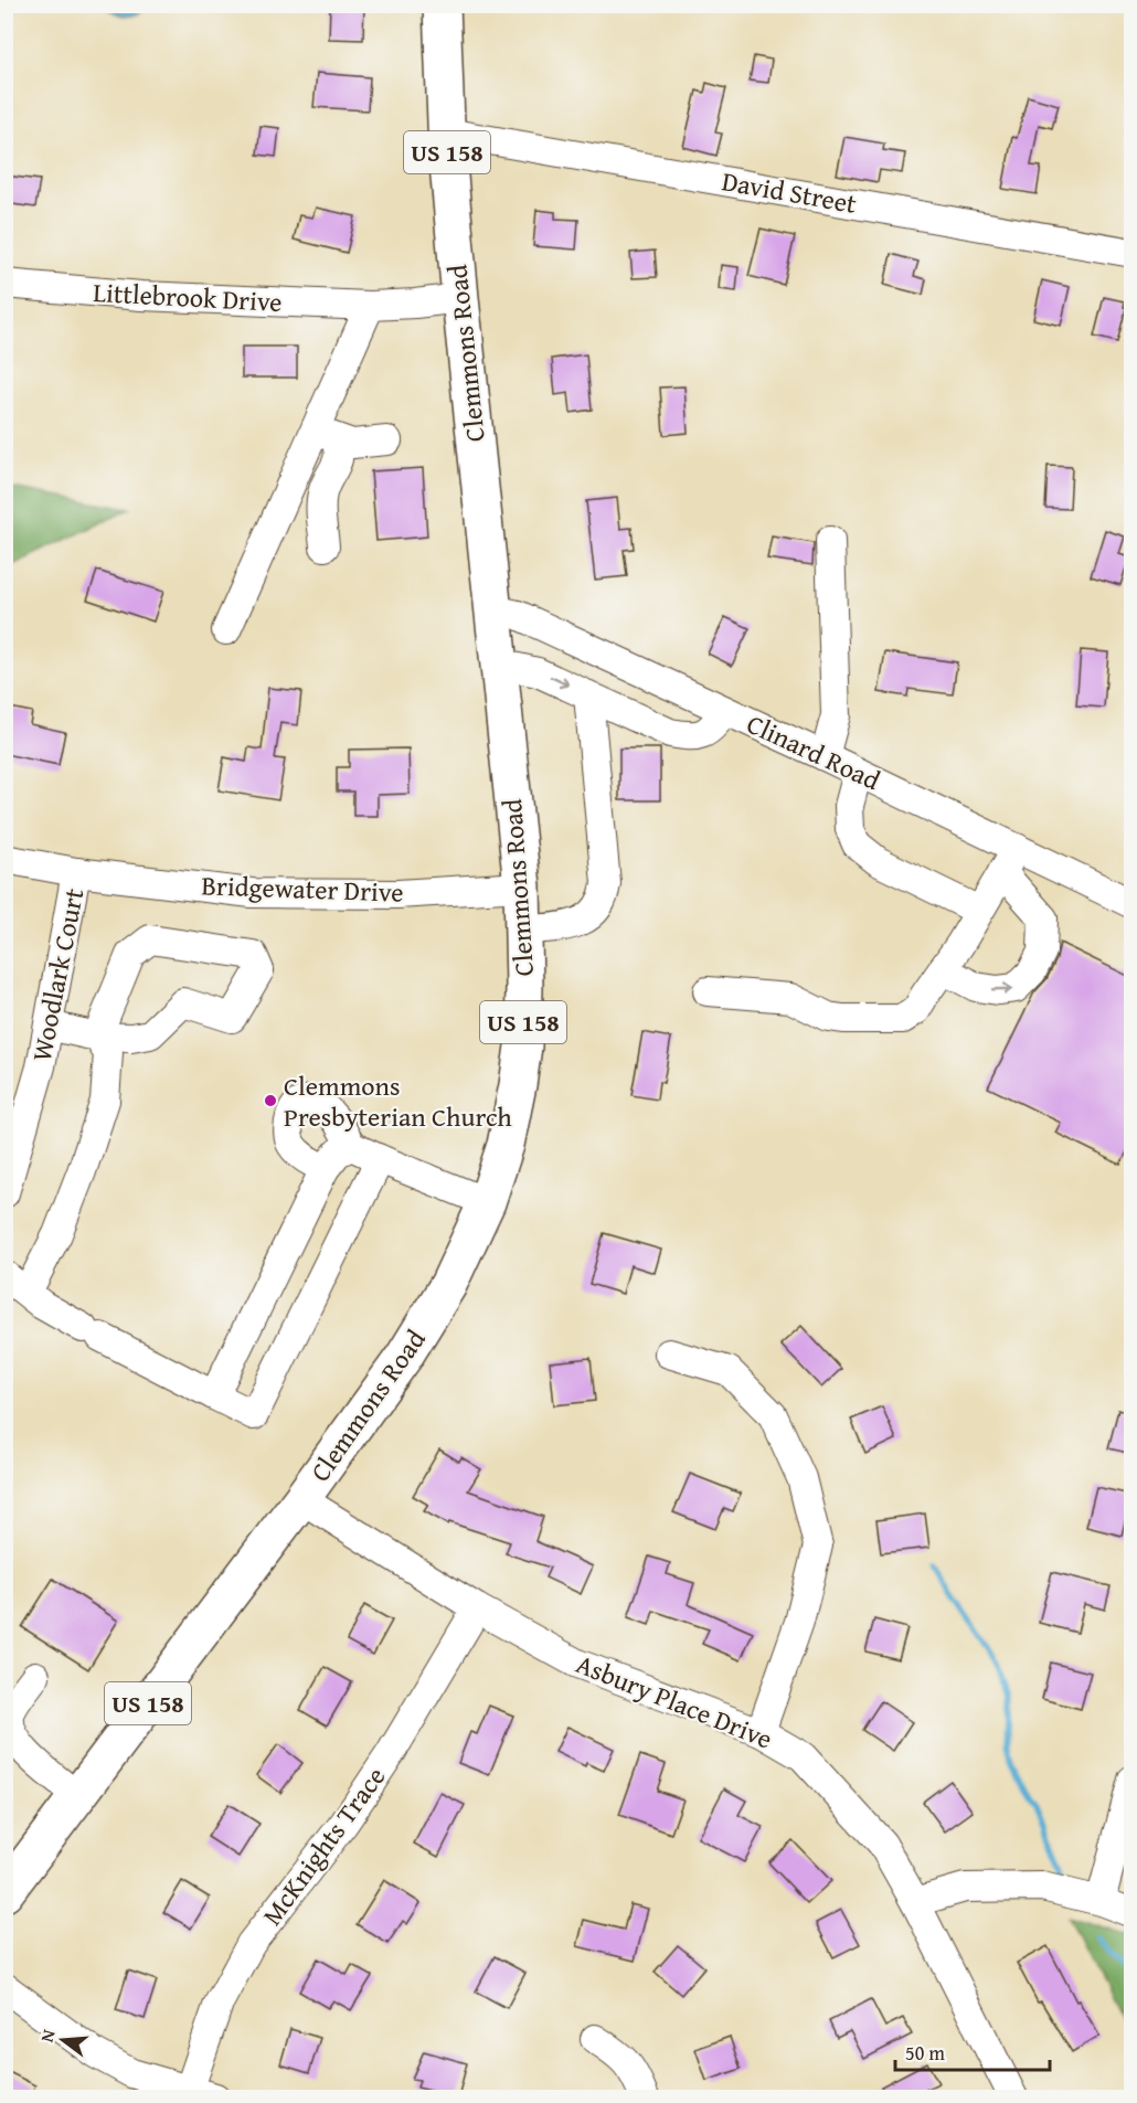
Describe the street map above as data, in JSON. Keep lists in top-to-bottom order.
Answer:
{
  "streets": {
    "main road": ["US 158", "Clemmons Road"],
    "street": [
      "David Street",
      "Littlebrook Drive",
      "Clinard Road",
      "Bridgewater Drive",
      "Woodlark Court",
      "Asbury Place Drive",
      "McKnights Trace"
    ]
  },
  "crossings": [
    ["David Street", "Clemmons Road"],
    ["Littlebrook Drive", "Clemmons Road"],
    ["Clemmons Road", "Clinard Road"],
    ["Clemmons Road", "Bridgewater Drive"],
    ["Clemmons Road", "Asbury Place Drive"],
    ["Bridgewater Drive", "Woodlark Court"],
    ["Asbury Place Drive", "McKnights Trace"]
  ],
  "places": ["Clemmons Presbyterian Church"],
  "scale_bar": "50 m",
  "north": "left"
}
